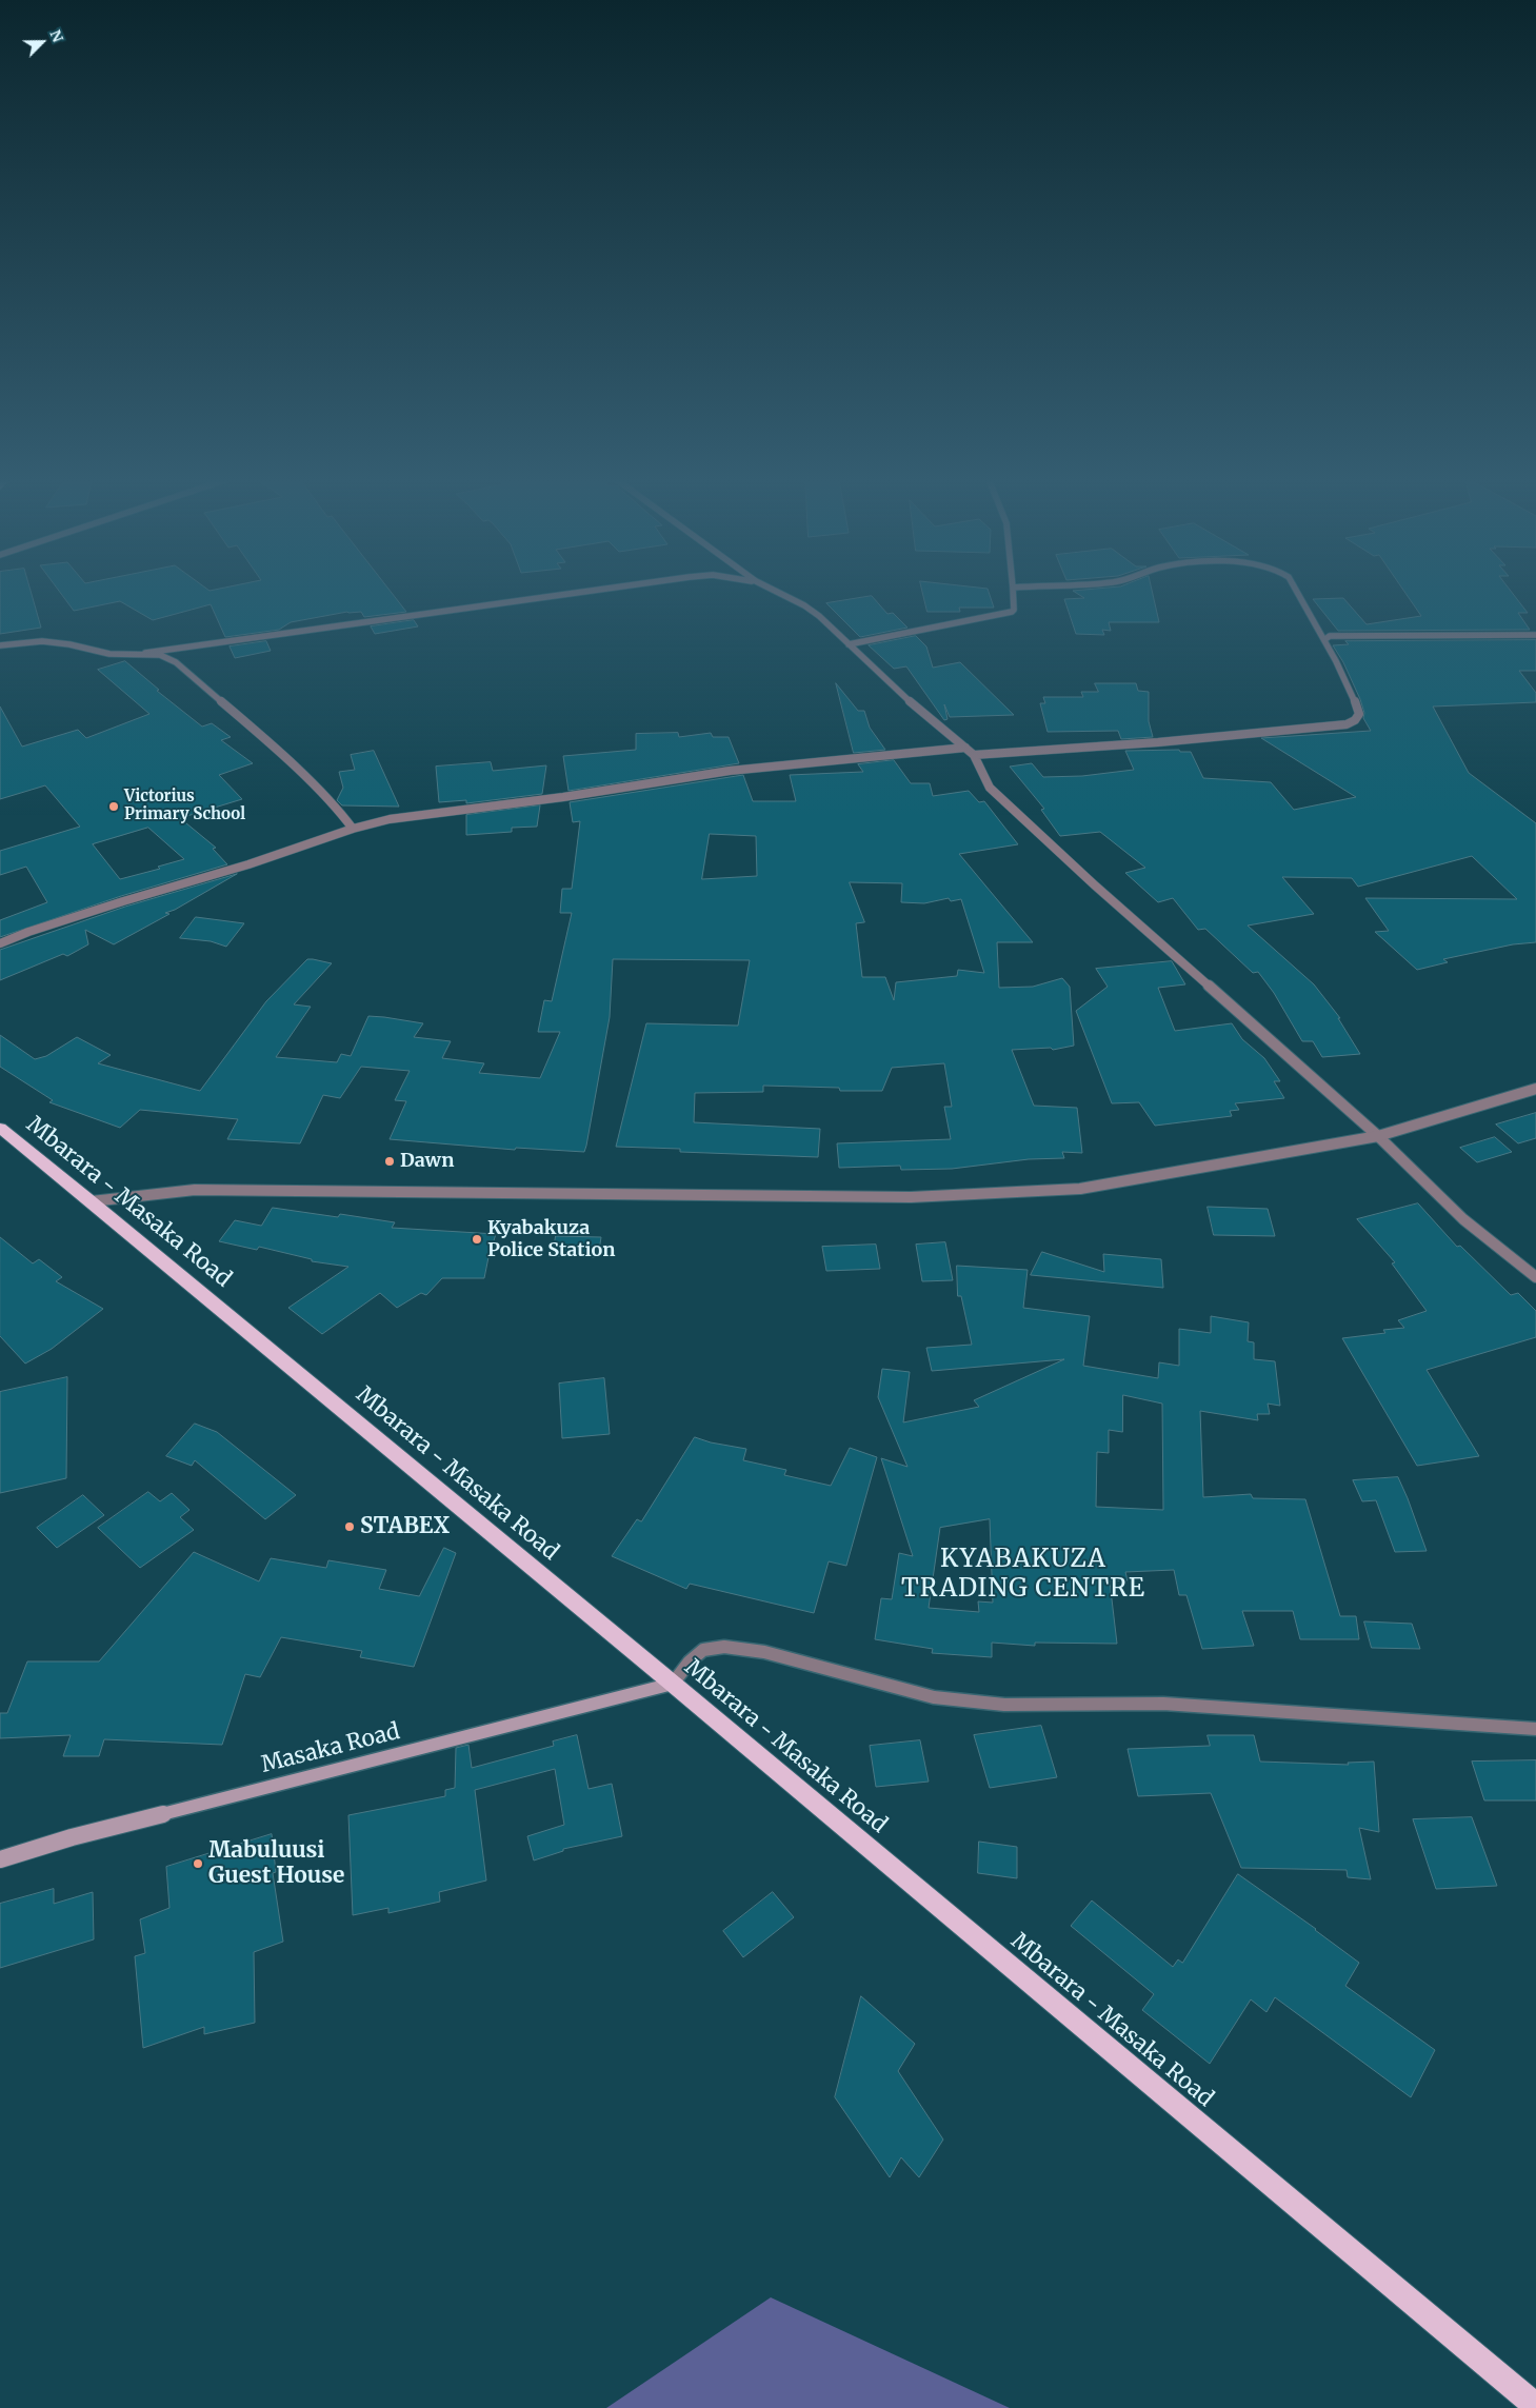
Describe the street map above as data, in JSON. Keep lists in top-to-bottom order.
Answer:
{
  "streets": {
    "highway": ["Mbarara - Masaka Road"],
    "main road": ["Masaka Road"]
  },
  "crossings": [
    ["Mbarara - Masaka Road", "Masaka Road"]
  ],
  "districts": ["KYABAKUZA TRADING CENTRE"],
  "places": [
    "Victorius Primary School",
    "Dawn",
    "Kyabakuza Police Station",
    "STABEX",
    "Mabuluusi Guest House"
  ],
  "north": "top right"
}
